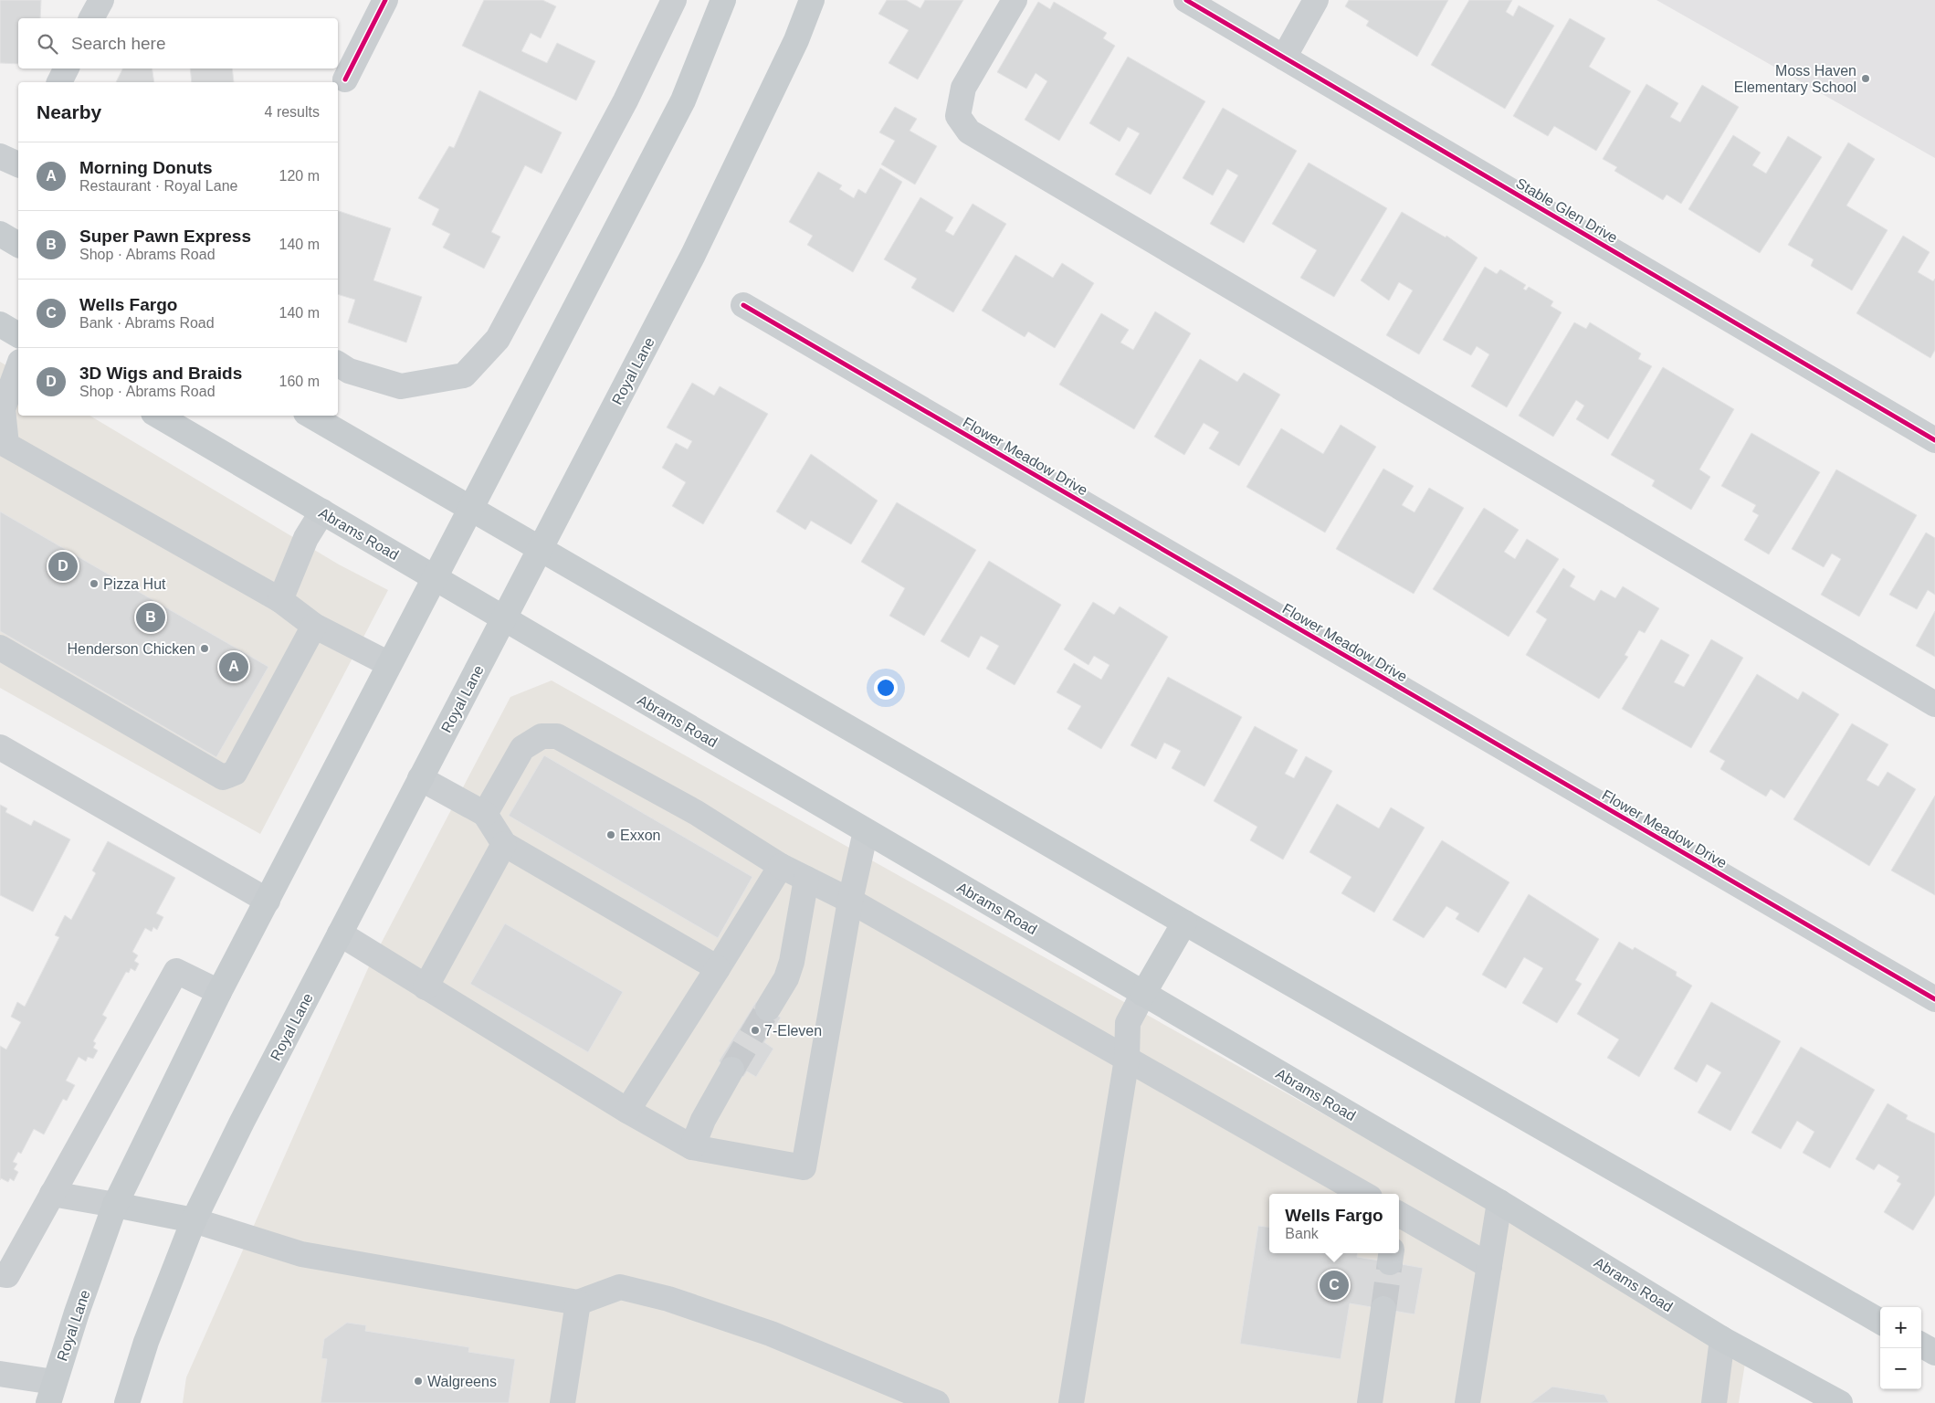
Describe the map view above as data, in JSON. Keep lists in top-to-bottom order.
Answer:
{
  "streets": {
    "main road": ["Royal Lane", "Abrams Road"],
    "street": ["Stable Glen Drive", "Flower Meadow Drive"]
  },
  "crossings": [
    ["Royal Lane", "Abrams Road"]
  ],
  "places": [
    "Moss Haven Elementary School",
    "Pizza Hut",
    "Henderson Chicken",
    "Exxon",
    "7-Eleven",
    "Walgreens"
  ],
  "page": {
    "search": "Search here",
    "heading": ["Nearby", "4 results"],
    "list": [
      {
        "mark": "A",
        "name": "Morning Donuts",
        "note": "Restaurant · Royal Lane",
        "value": "120 m"
      },
      {
        "mark": "B",
        "name": "Super Pawn Express",
        "note": "Shop · Abrams Road",
        "value": "140 m"
      },
      {
        "mark": "C",
        "name": "Wells Fargo",
        "note": "Bank · Abrams Road",
        "value": "140 m"
      },
      {
        "mark": "D",
        "name": "3D Wigs and Braids",
        "note": "Shop · Abrams Road",
        "value": "160 m"
      }
    ],
    "pins": [
      "D",
      "B",
      "A",
      "C"
    ],
    "popup": ["Wells Fargo", "Bank"],
    "map_buttons": ["+", "−"]
  }
}
